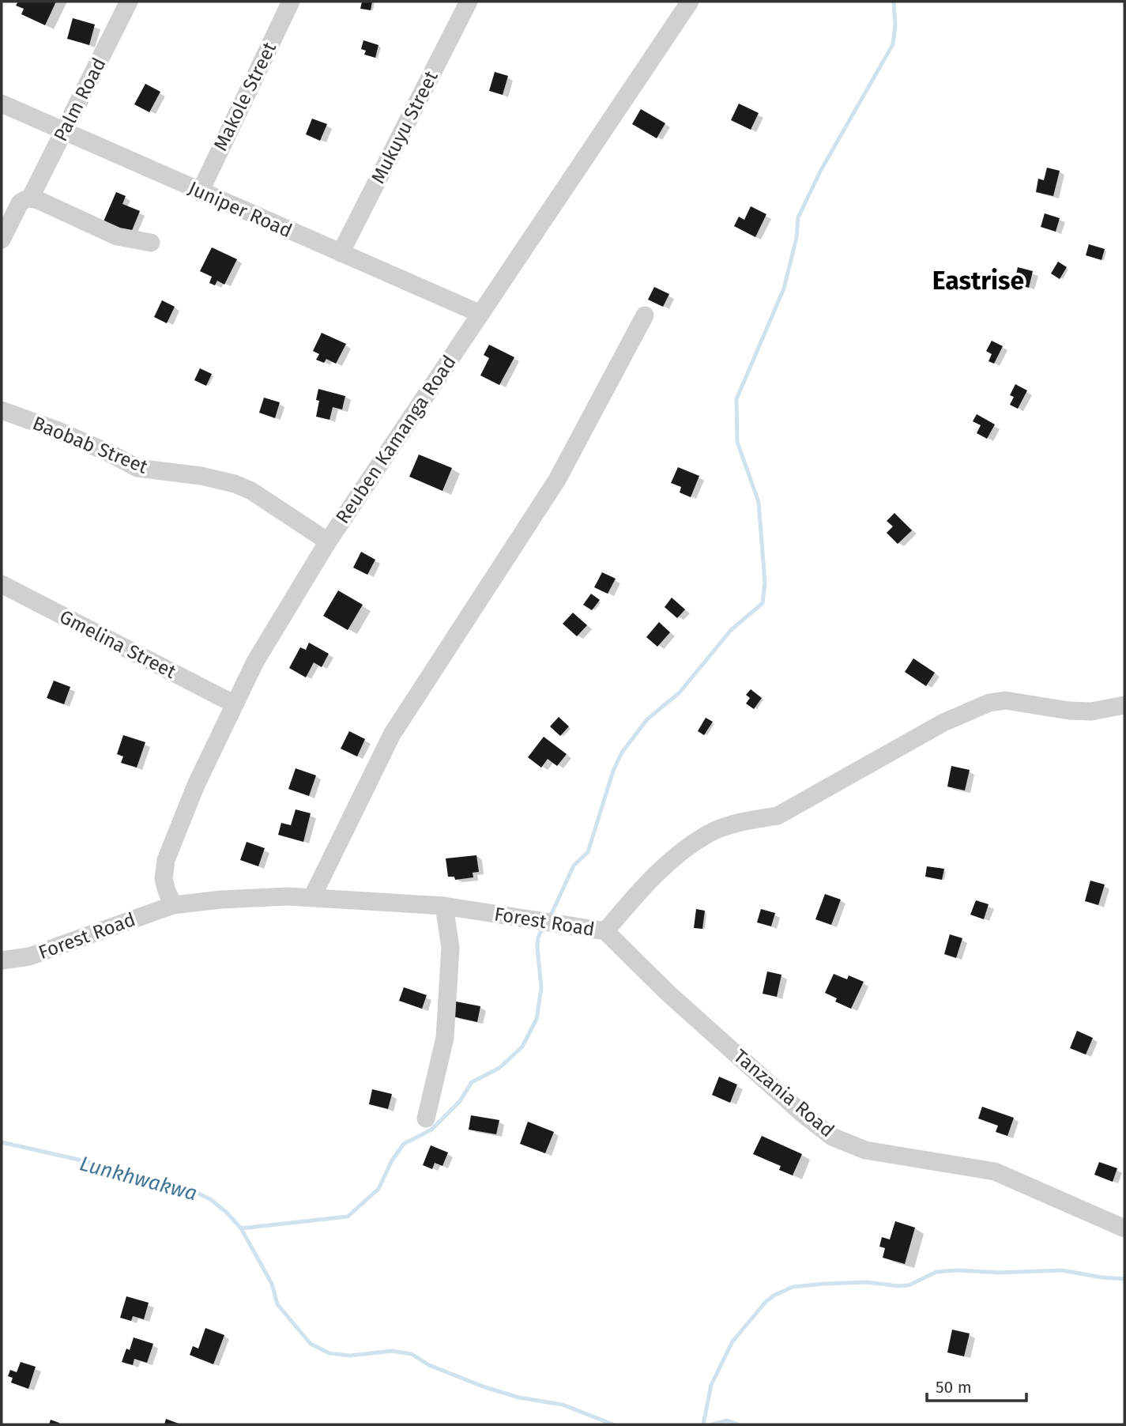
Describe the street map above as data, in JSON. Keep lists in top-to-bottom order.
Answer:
{
  "streets": {
    "street": [
      "Makole Street",
      "Palm Road",
      "Mukuyu Street",
      "Juniper Road",
      "Reuben Kamanga Road",
      "Baobab Street",
      "Gmelina Street",
      "Forest Road",
      "Tanzania Road"
    ]
  },
  "crossings": [
    ["Makole Street", "Juniper Road"],
    ["Palm Road", "Juniper Road"],
    ["Mukuyu Street", "Juniper Road"],
    ["Juniper Road", "Reuben Kamanga Road"],
    ["Reuben Kamanga Road", "Baobab Street"],
    ["Reuben Kamanga Road", "Gmelina Street"],
    ["Reuben Kamanga Road", "Forest Road"],
    ["Forest Road", "Tanzania Road"]
  ],
  "districts": ["Eastrise"],
  "water": ["Lunkhwakwa"],
  "scale_bar": "50 m"
}
